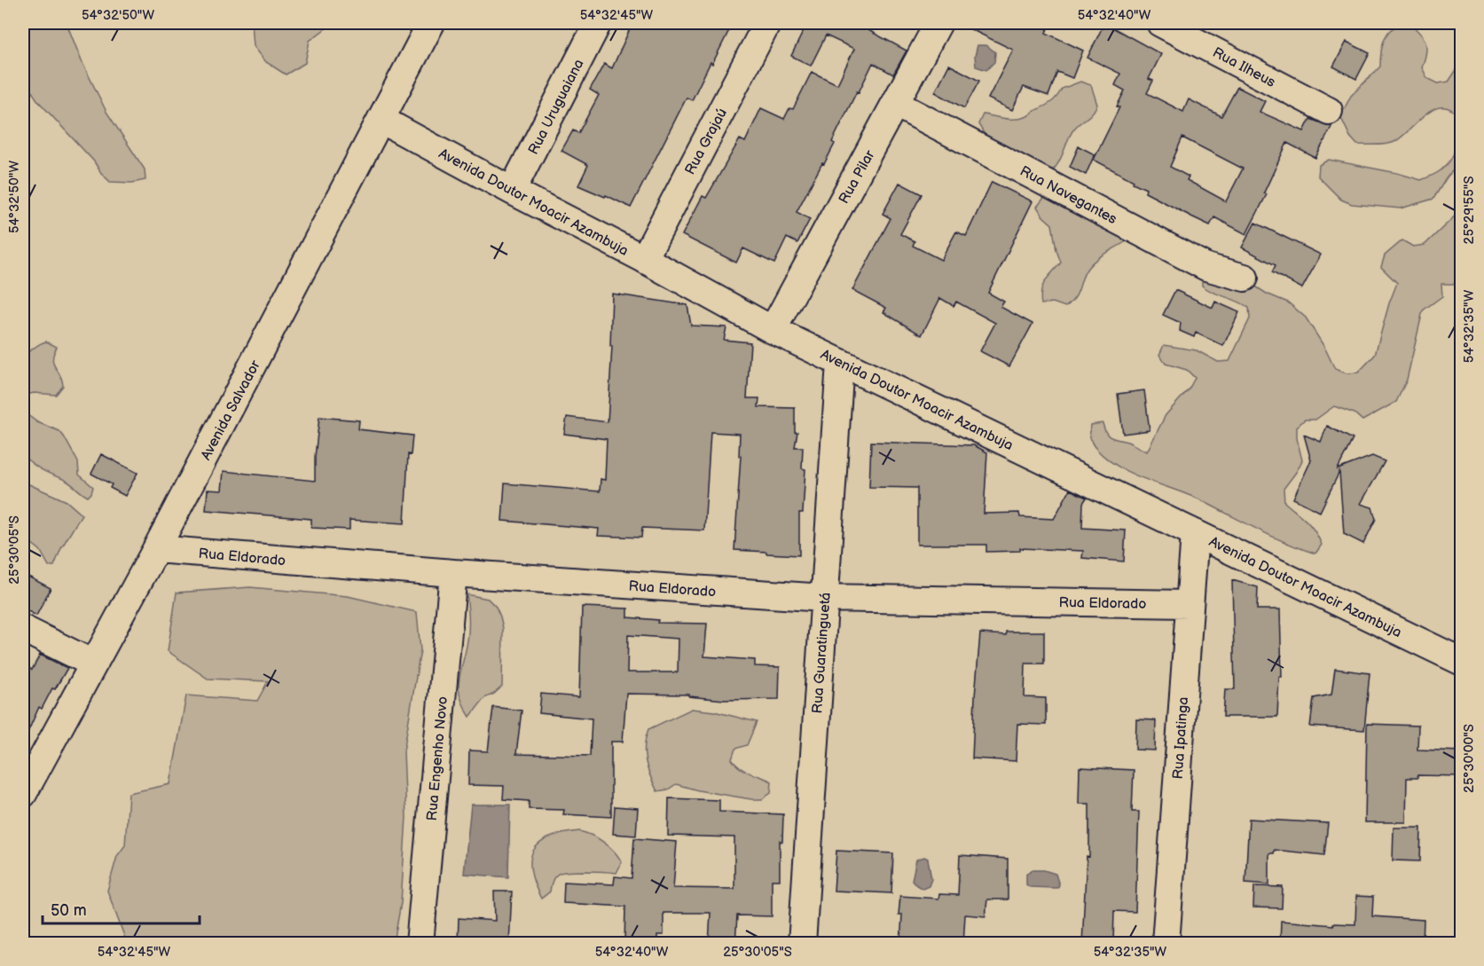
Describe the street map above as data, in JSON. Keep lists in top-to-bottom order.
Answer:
{
  "streets": {
    "street": [
      "Rua Ilheus",
      "Rua Uruguaiana",
      "Rua Grajaú",
      "Rua Pilar",
      "Rua Navegantes",
      "Avenida Doutor Moacir Azambuja",
      "Avenida Salvador",
      "Rua Eldorado",
      "Rua Guaratinguetá",
      "Rua Ipatinga",
      "Rua Engenho Novo"
    ]
  },
  "crossings": [
    ["Rua Uruguaiana", "Avenida Doutor Moacir Azambuja"],
    ["Rua Grajaú", "Avenida Doutor Moacir Azambuja"],
    ["Rua Pilar", "Rua Navegantes"],
    ["Rua Pilar", "Avenida Doutor Moacir Azambuja"],
    ["Avenida Doutor Moacir Azambuja", "Avenida Salvador"],
    ["Avenida Doutor Moacir Azambuja", "Rua Guaratinguetá"],
    ["Avenida Doutor Moacir Azambuja", "Rua Ipatinga"],
    ["Avenida Salvador", "Rua Eldorado"],
    ["Rua Eldorado", "Rua Guaratinguetá"],
    ["Rua Eldorado", "Rua Ipatinga"],
    ["Rua Eldorado", "Rua Engenho Novo"]
  ],
  "scale_bar": "50 m",
  "coordinates": [
    "54°32'50\"W",
    "54°32'45\"W",
    "54°32'40\"W",
    "25°29'55\"S",
    "54°32'35\"W",
    "25°30'05\"S",
    "25°30'00\"S"
  ]
}
